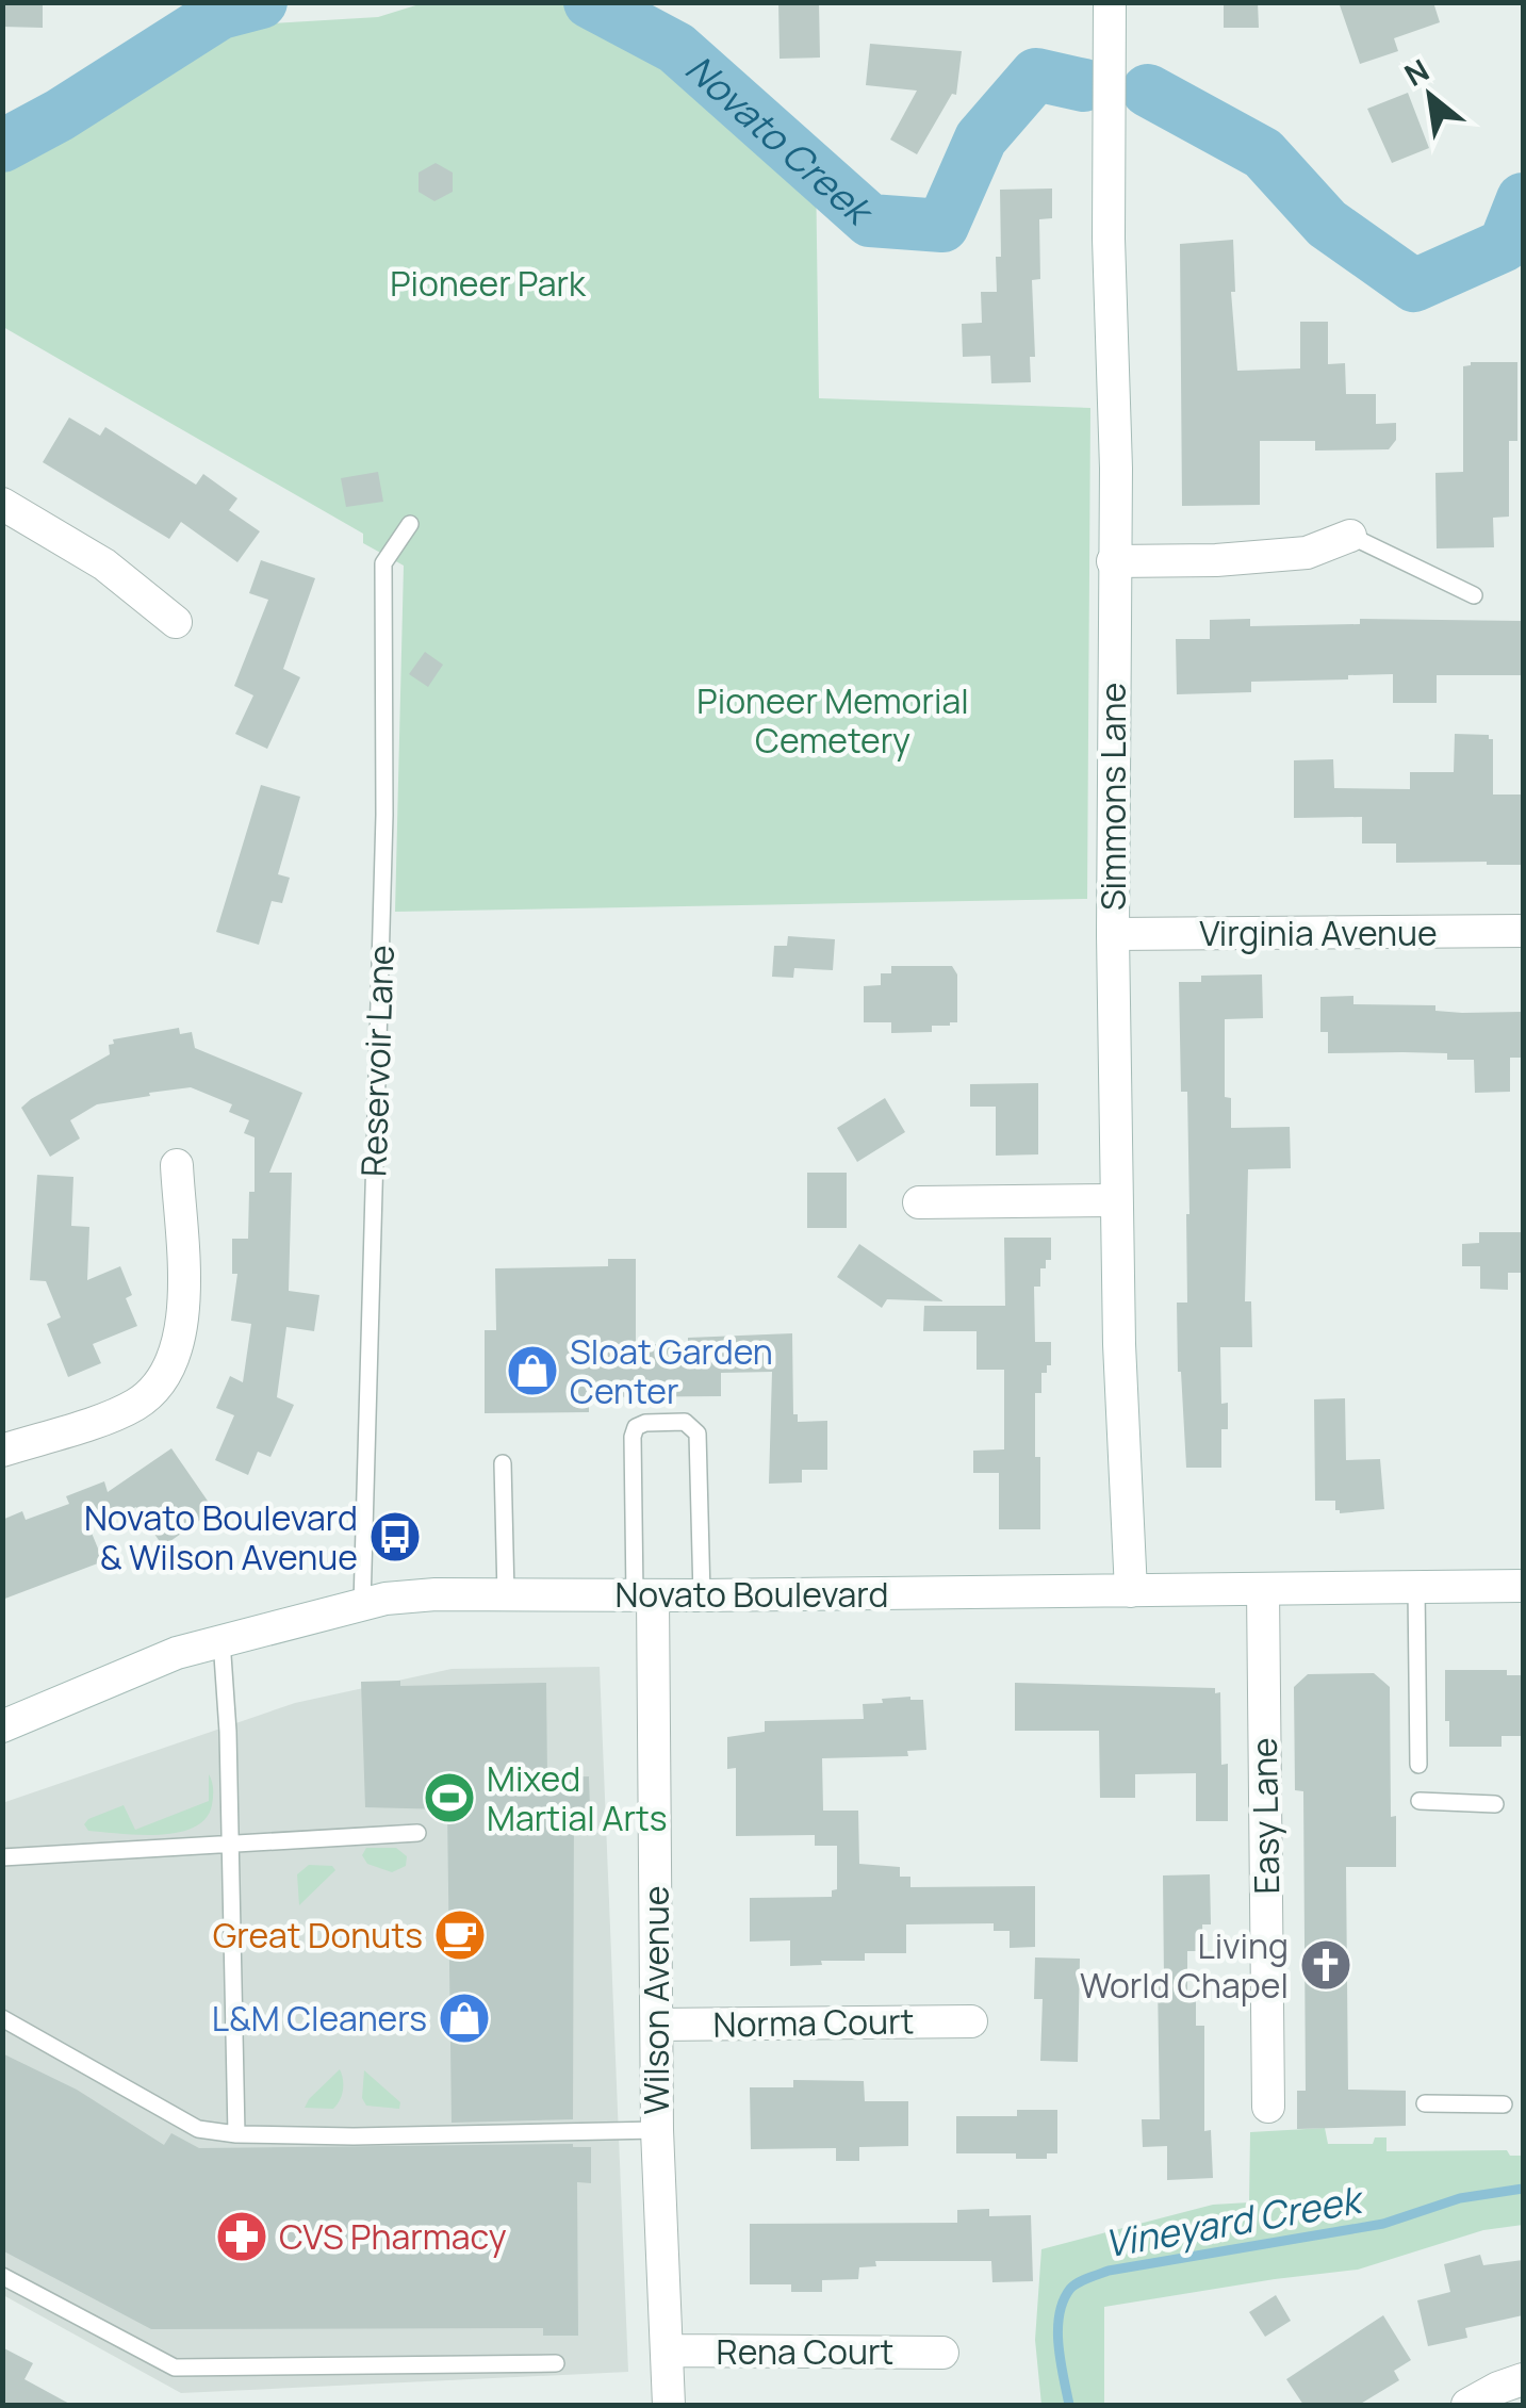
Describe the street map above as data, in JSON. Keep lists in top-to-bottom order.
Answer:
{
  "streets": {
    "street": [
      "Simmons Lane",
      "Virginia Avenue",
      "Novato Boulevard",
      "Easy Lane",
      "Wilson Avenue",
      "Norma Court",
      "Rena Court"
    ],
    "lane": ["Reservoir Lane"]
  },
  "crossings": [
    ["Simmons Lane", "Virginia Avenue"],
    ["Simmons Lane", "Novato Boulevard"],
    ["Reservoir Lane", "Novato Boulevard"],
    ["Novato Boulevard", "Easy Lane"],
    ["Novato Boulevard", "Wilson Avenue"],
    ["Wilson Avenue", "Norma Court"],
    ["Wilson Avenue", "Rena Court"]
  ],
  "water": ["Novato Creek", "Vineyard Creek"],
  "parks": ["Pioneer Park", "Pioneer Memorial Cemetery"],
  "places": {
    "shop": ["Sloat Garden Center", "L&M Cleaners"],
    "bus stop": ["Novato Boulevard & Wilson Avenue"],
    "sports": ["Mixed Martial Arts"],
    "cafe": ["Great Donuts"],
    "church": ["Living World Chapel"],
    "pharmacy": ["CVS Pharmacy"]
  },
  "north": "top left"
}
